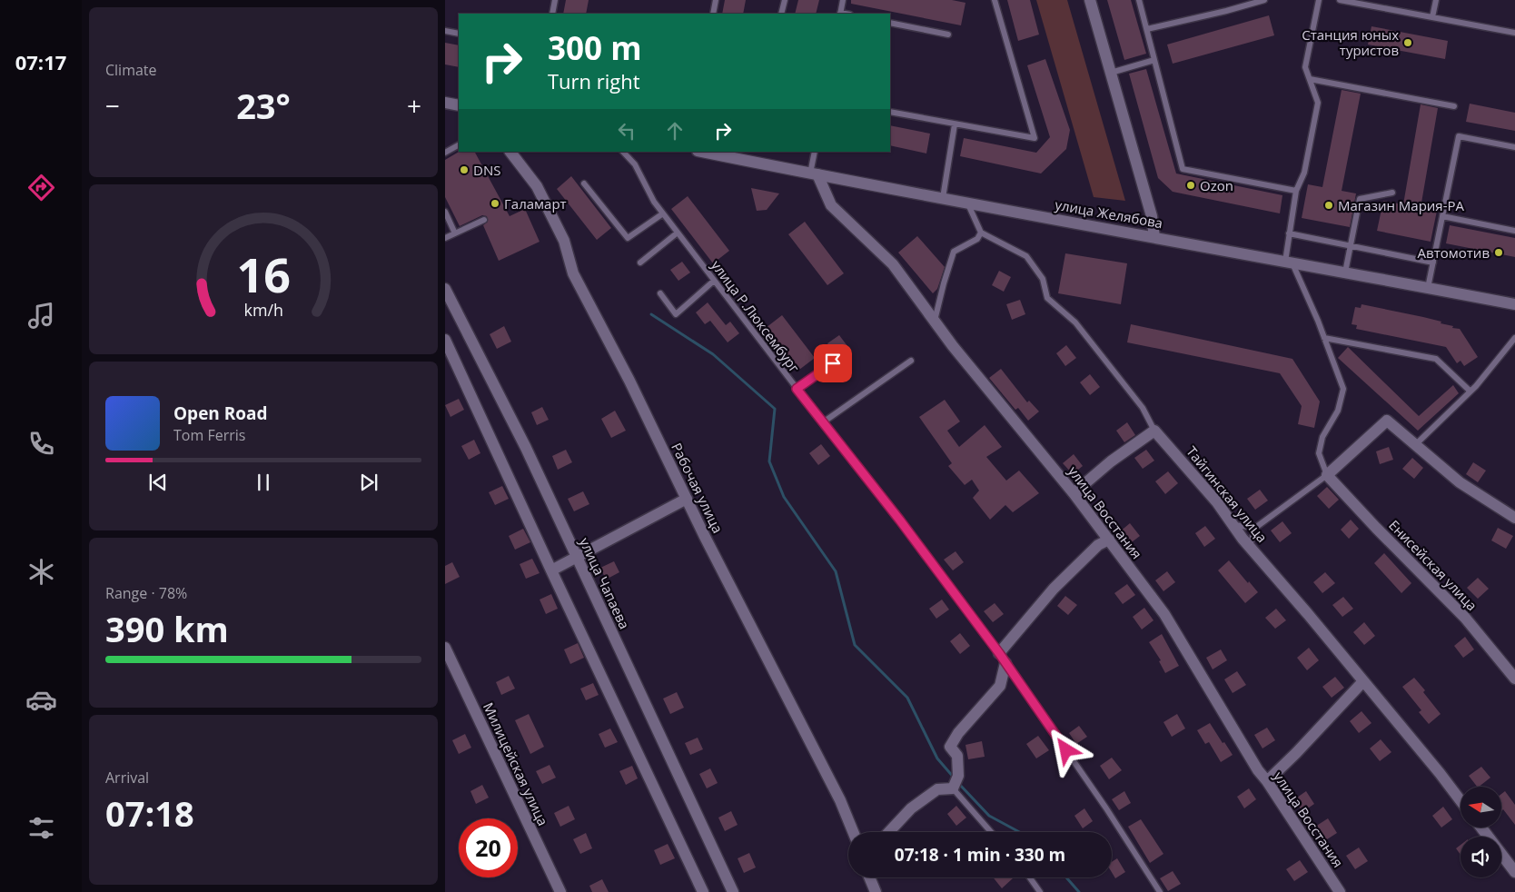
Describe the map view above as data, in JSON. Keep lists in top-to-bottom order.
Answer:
{
  "streets": {
    "street": [
      "улица Желябова",
      "Рабочая улица",
      "Тайгинская улица",
      "улица Восстания",
      "Енисейская улица",
      "улица Чапаева",
      "Милицейская улица"
    ],
    "lane": ["улица Р.Люксембург"]
  },
  "crossings": [
    ["улица Желябова", "улица Восстания"]
  ],
  "places": [
    "Станция юных туристов",
    "DNS",
    "Ozon",
    "Галамарт",
    "Магазин Мария-РА",
    "Автомотив"
  ],
  "north": "left",
  "page": {
    "tabs": "07:17",
    "tile": [
      "Climate",
      ["Range · 78%", "390 km"],
      ["Arrival", "07:18"]
    ],
    "turn": ["300 m", "Turn right"],
    "heat": ["−", "23°", "+"],
    "song": ["Open Road", "Tom Ferris"],
    "limit": "20",
    "trip": "07:18 · 1 min · 330 m",
    "gauge": ["16", "km/h"]
  }
}
